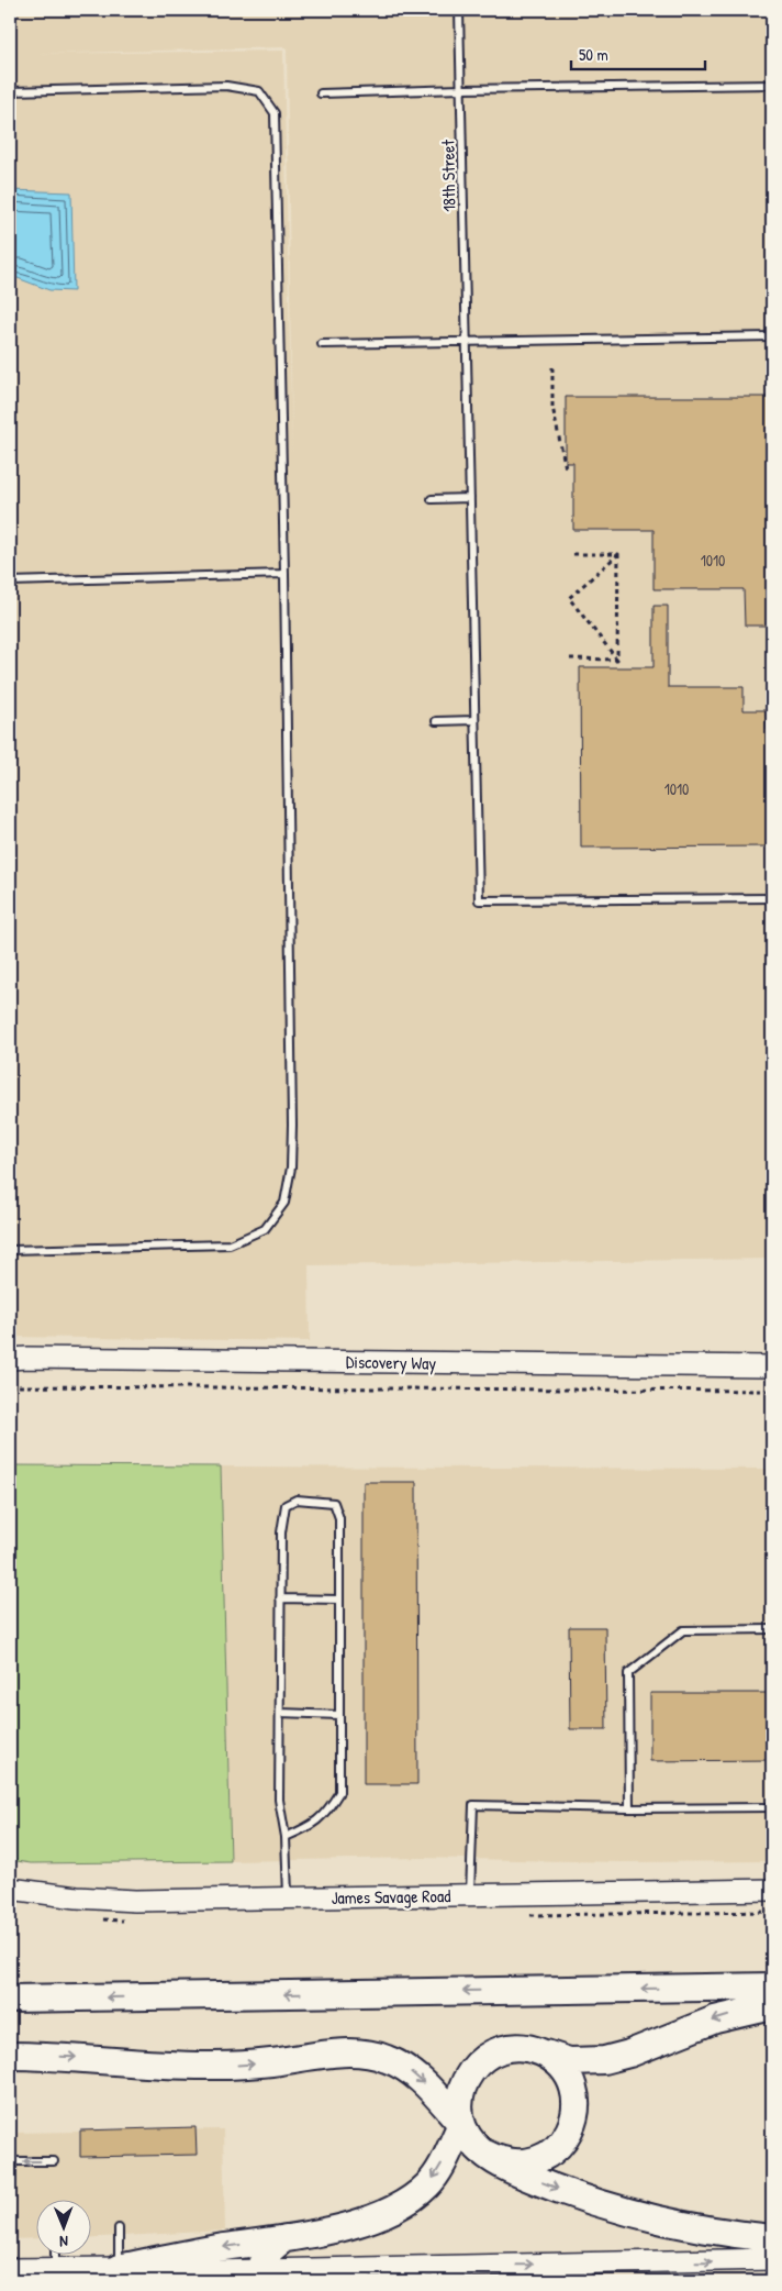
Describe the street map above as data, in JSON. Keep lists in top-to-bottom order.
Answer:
{
  "streets": {
    "street": ["Discovery Way", "James Savage Road"],
    "lane": ["18th Street"]
  },
  "house_numbers": ["1010", "1010"],
  "scale_bar": "50 m",
  "north": "bottom"
}
